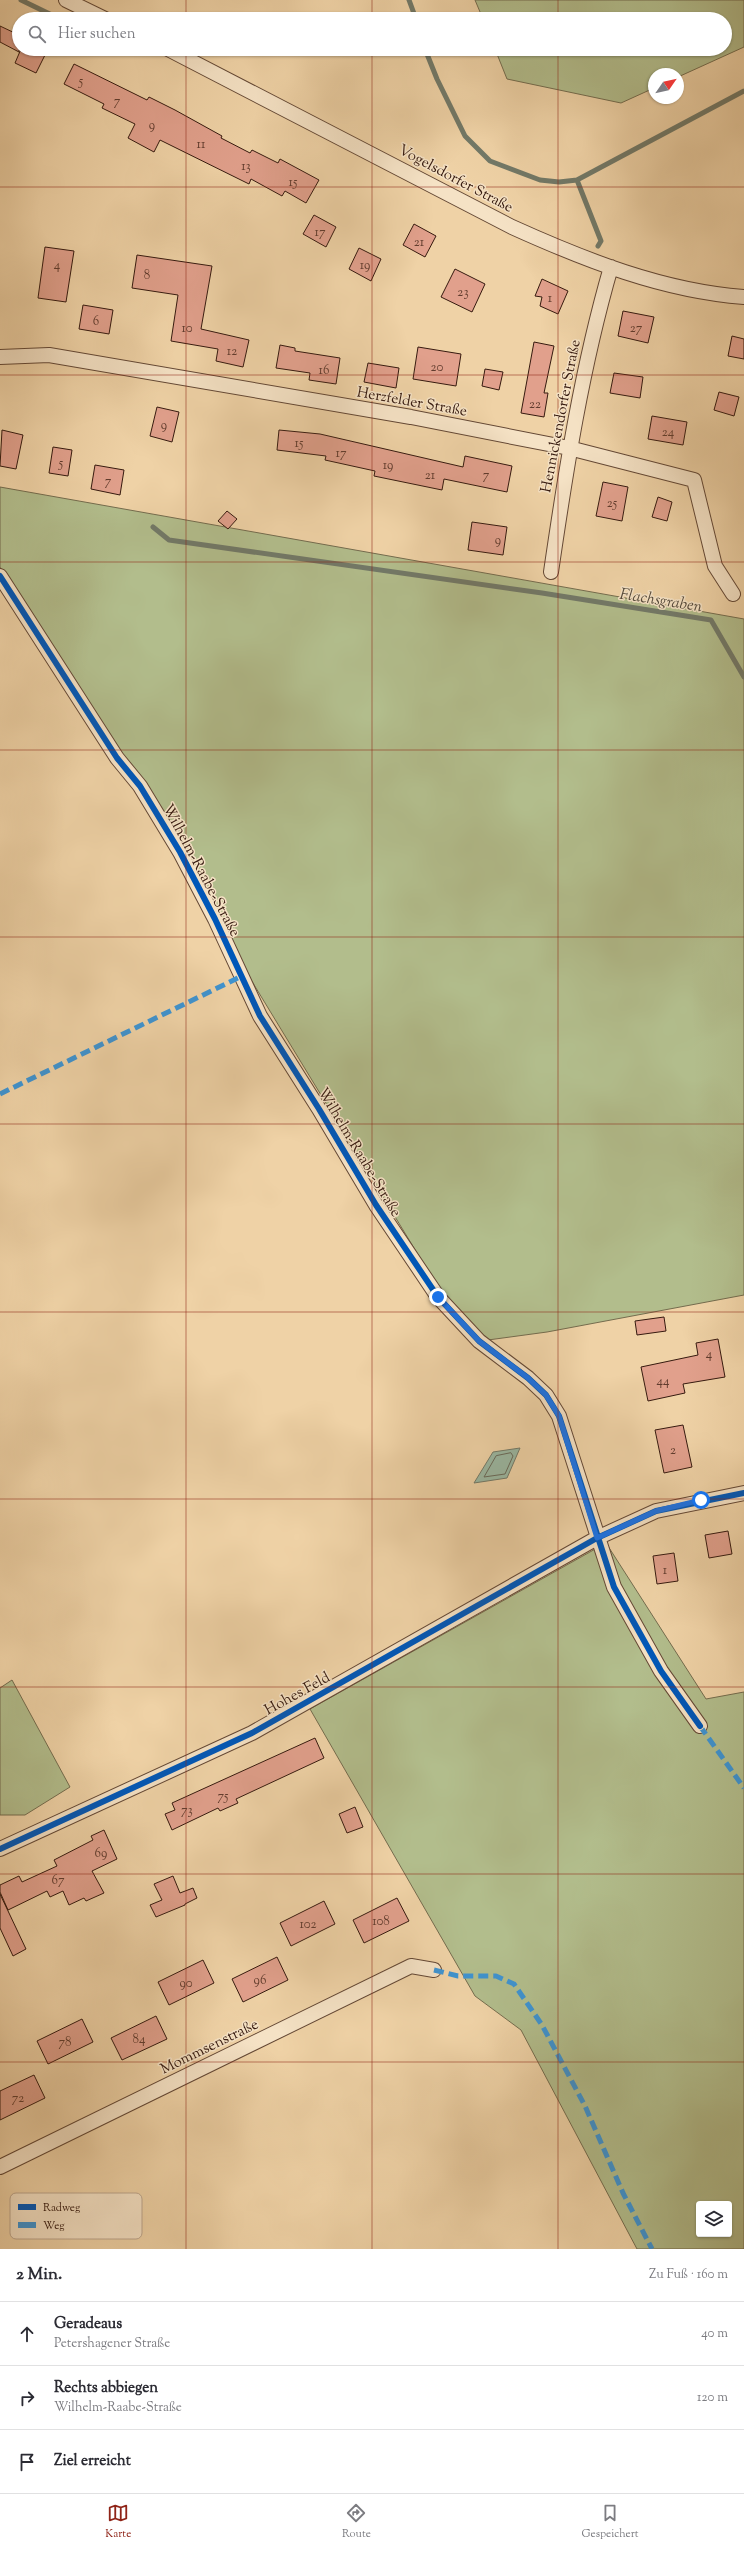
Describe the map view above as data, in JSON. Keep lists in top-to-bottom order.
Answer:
{
  "streets": {
    "street": [
      "Vogelsdorfer Straße",
      "Herzfelder Straße",
      "Hennickendorfer Straße",
      "Wilhelm-Raabe-Straße",
      "Hohes Feld",
      "Mommsenstraße"
    ]
  },
  "crossings": [
    ["Vogelsdorfer Straße", "Hennickendorfer Straße"],
    ["Herzfelder Straße", "Hennickendorfer Straße"],
    ["Wilhelm-Raabe-Straße", "Hohes Feld"]
  ],
  "water": ["Flachsgraben"],
  "house_numbers": [
    "5",
    "7",
    "9",
    "11",
    "13",
    "15",
    "17",
    "21",
    "4",
    "19",
    "8",
    "23",
    "1",
    "6",
    "10",
    "27",
    "12",
    "20",
    "16",
    "22",
    "9",
    "24",
    "15",
    "17",
    "5",
    "19",
    "21",
    "7",
    "7",
    "25",
    "9",
    "4",
    "44",
    "2",
    "1",
    "75",
    "73",
    "69",
    "67",
    "108",
    "102",
    "96",
    "90",
    "84",
    "78",
    "72"
  ],
  "legend": ["Radweg", "Weg"],
  "north": "top right",
  "page": {
    "search": "Hier suchen",
    "heading": ["2 Min.", "Zu Fuß · 160 m"],
    "list": [
      ["Geradeaus", "Petershagener Straße", "40 m"],
      ["Rechts abbiegen", "Wilhelm-Raabe-Straße", "120 m"],
      "Ziel erreicht"
    ],
    "nav": ["Karte", "Route", "Gespeichert"]
  }
}
